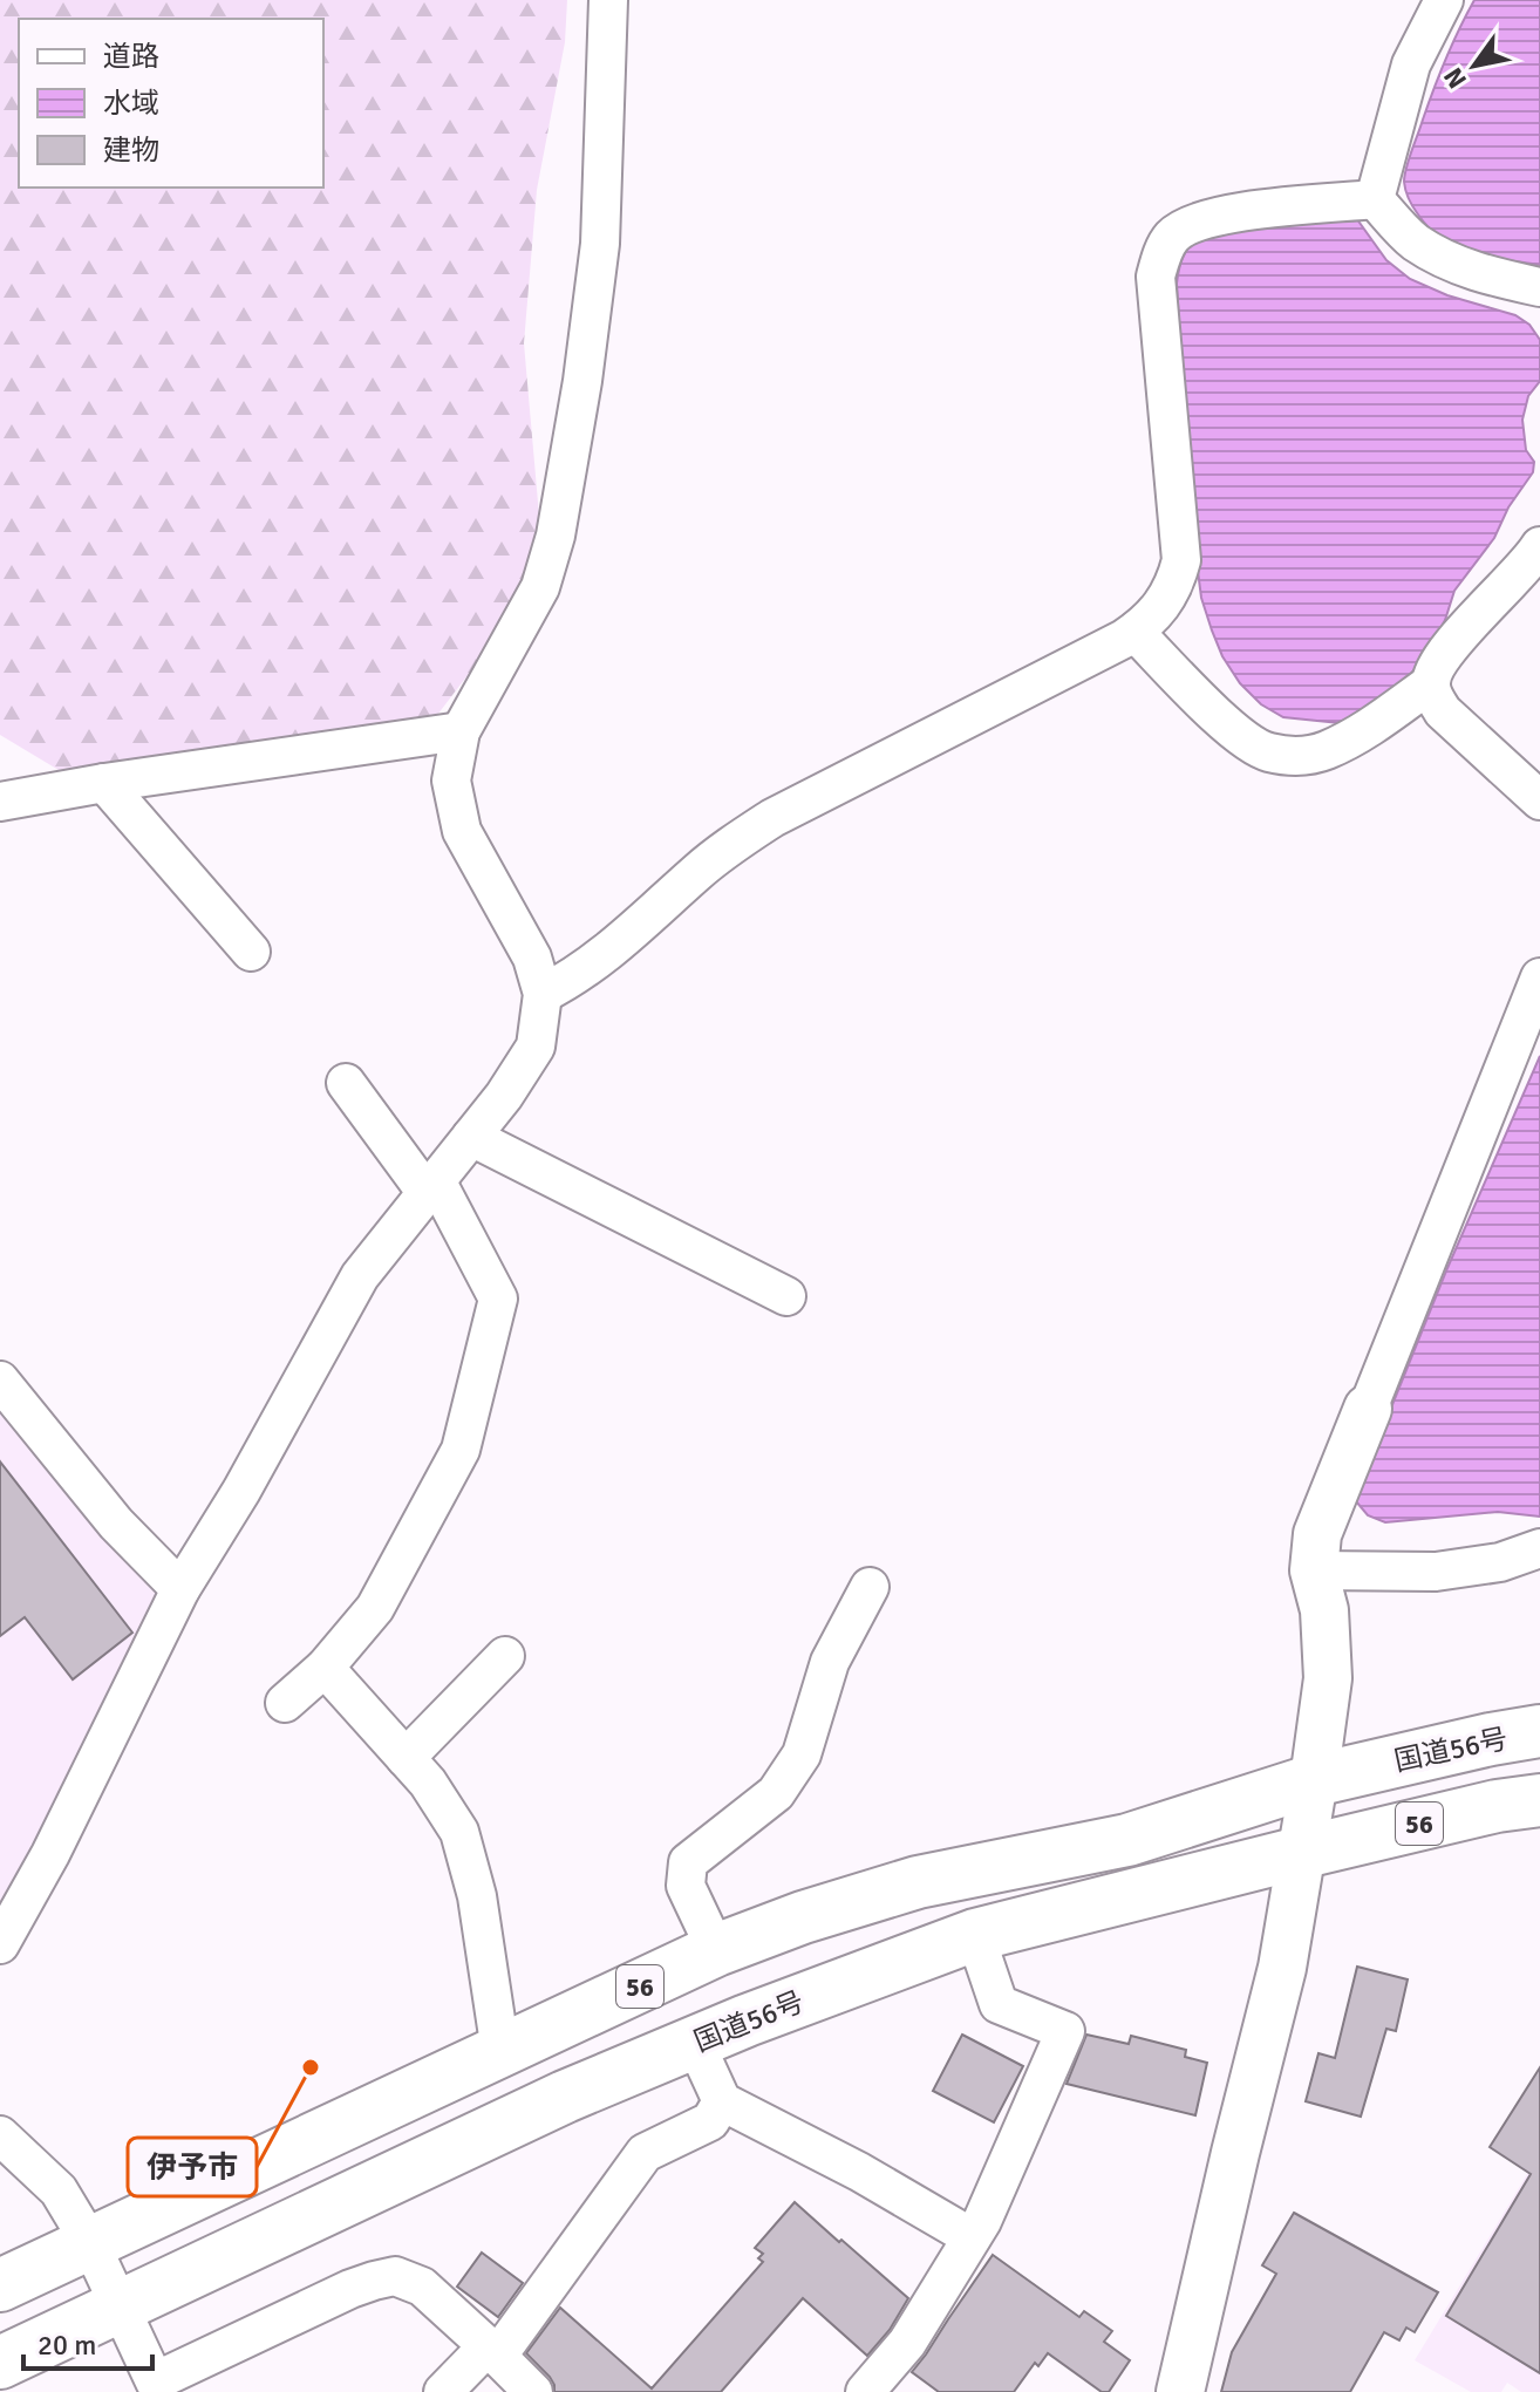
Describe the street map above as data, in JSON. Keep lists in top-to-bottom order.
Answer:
{
  "streets": {
    "highway": ["国道56号", "56"]
  },
  "places": ["伊予市"],
  "legend": ["道路", "水域", "建物"],
  "scale_bar": "20 m",
  "north": "bottom left"
}
